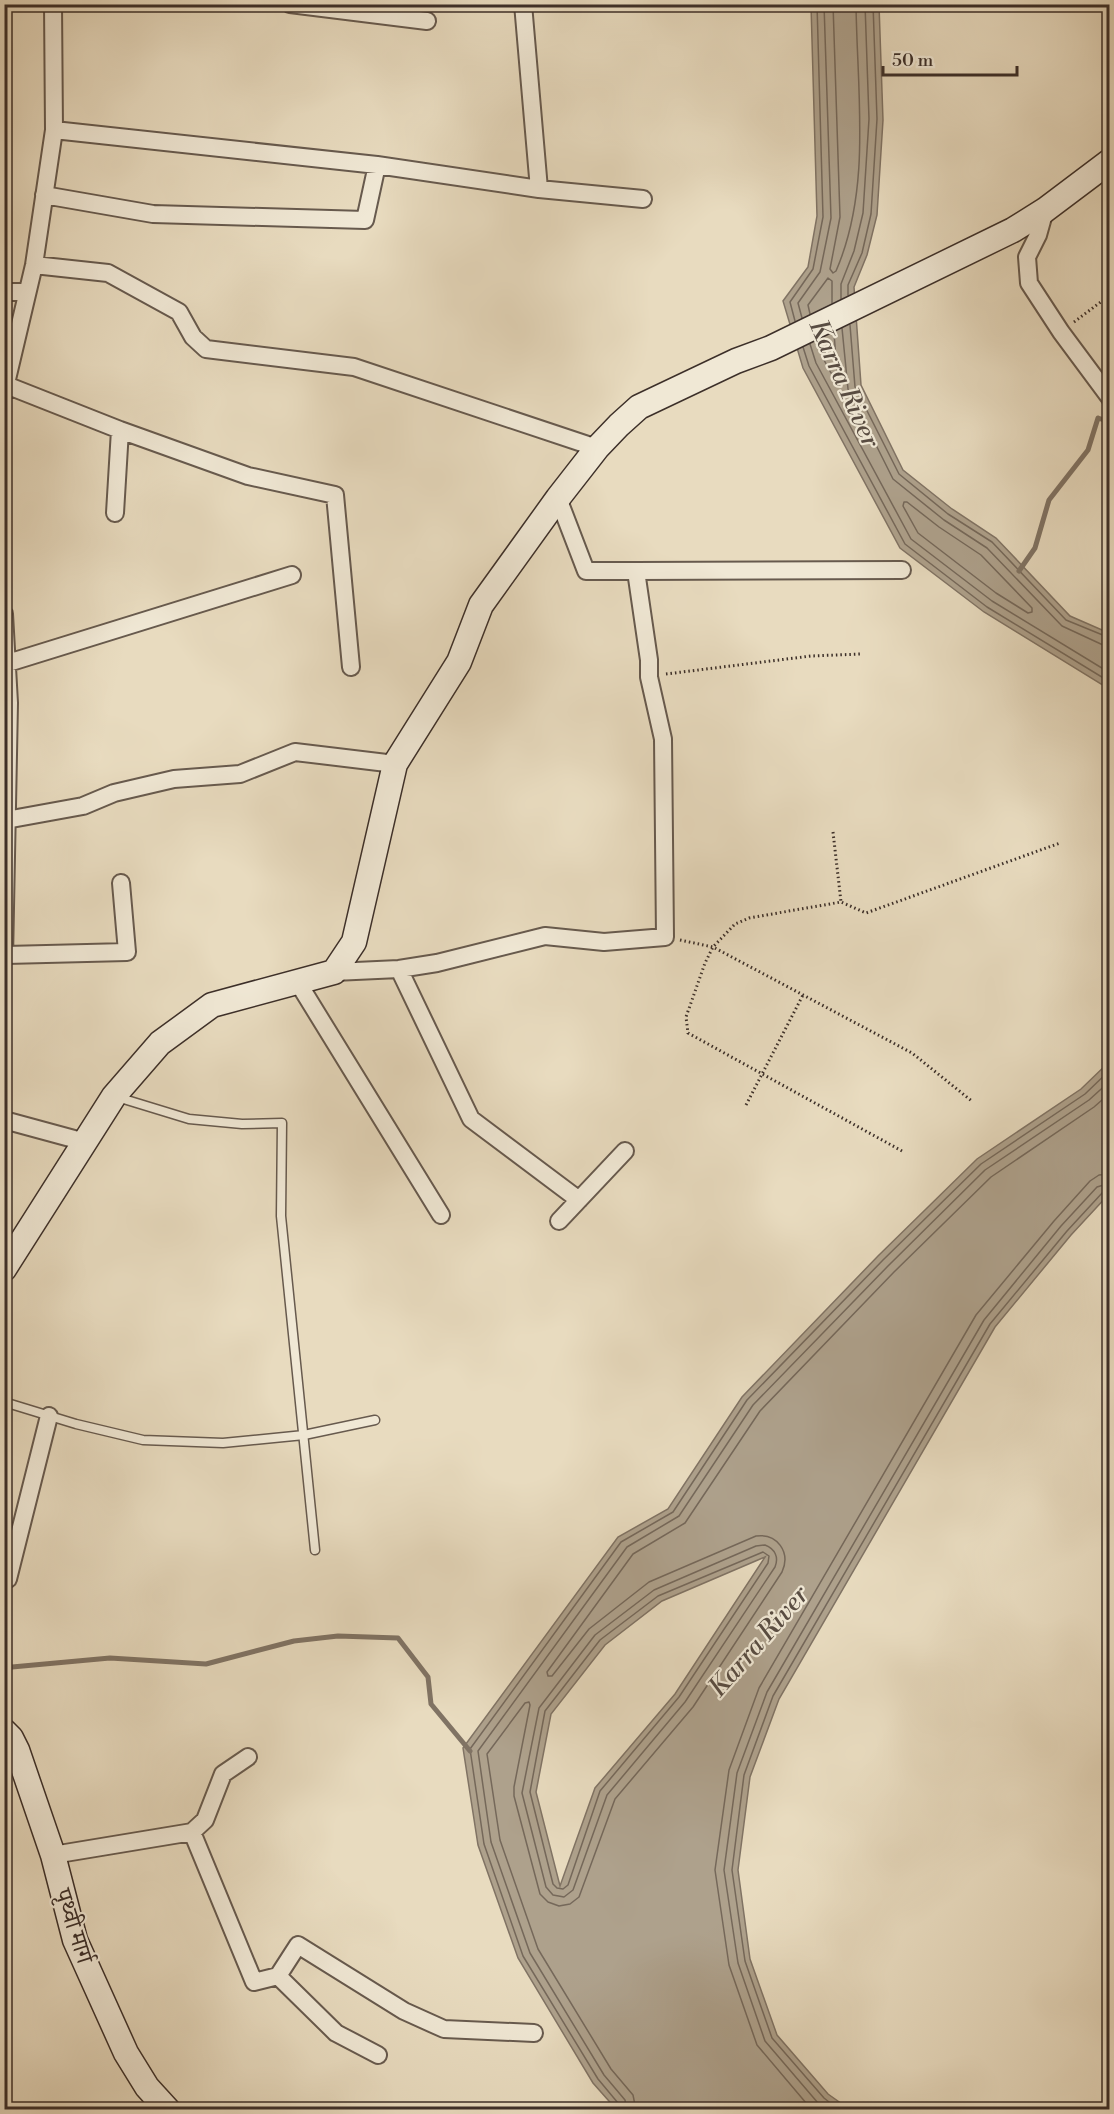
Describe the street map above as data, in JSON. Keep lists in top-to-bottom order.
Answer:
{
  "streets": {
    "main road": ["पृथ्वी मार्ग"]
  },
  "water": ["Karra River"],
  "scale_bar": "50 m"
}
